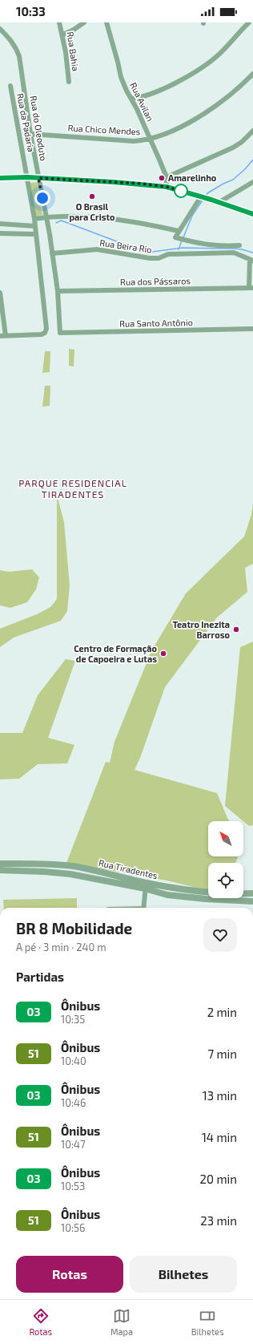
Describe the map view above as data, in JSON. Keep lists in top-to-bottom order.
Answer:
{
  "streets": {
    "street": [
      "Rua Bahia",
      "Rua Avilan",
      "Rua da Padaria",
      "Rua do Oleoduto",
      "Rua Chico Mendes",
      "Rua Beira Rio",
      "Rua dos Pássaros",
      "Rua Santo Antônio",
      "Rua Tiradentes"
    ]
  },
  "crossings": [
    ["Rua Avilan", "Rua Chico Mendes"],
    ["Rua do Oleoduto", "Rua Chico Mendes"],
    ["Rua do Oleoduto", "Rua Beira Rio"],
    ["Rua do Oleoduto", "Rua dos Pássaros"],
    ["Rua do Oleoduto", "Rua Santo Antônio"]
  ],
  "districts": ["PARQUE RESIDENCIAL TIRADENTES"],
  "places": [
    "Amarelinho",
    "O Brasil para Cristo",
    "Teatro Inezita Barroso",
    "Centro de Formação de Capoeira e Lutas"
  ],
  "lines": ["bus line 03"],
  "north": "top left",
  "page": {
    "status": "10:33",
    "heading": [
      ["BR 8 Mobilidade", "A pé · 3 min · 240 m"],
      "Partidas"
    ],
    "list": [
      {
        "mark": "03",
        "name": "Ônibus",
        "note": "10:35",
        "value": "2 min"
      },
      {
        "mark": "51",
        "name": "Ônibus",
        "note": "10:40",
        "value": "7 min"
      },
      {
        "mark": "03",
        "name": "Ônibus",
        "note": "10:46",
        "value": "13 min"
      },
      {
        "mark": "51",
        "name": "Ônibus",
        "note": "10:47",
        "value": "14 min"
      },
      {
        "mark": "03",
        "name": "Ônibus",
        "note": "10:53",
        "value": "20 min"
      },
      {
        "mark": "51",
        "name": "Ônibus",
        "note": "10:56",
        "value": "23 min"
      }
    ],
    "buttons": ["Rotas", "Bilhetes"],
    "tabs": ["Rotas", "Mapa", "Bilhetes"]
  }
}
